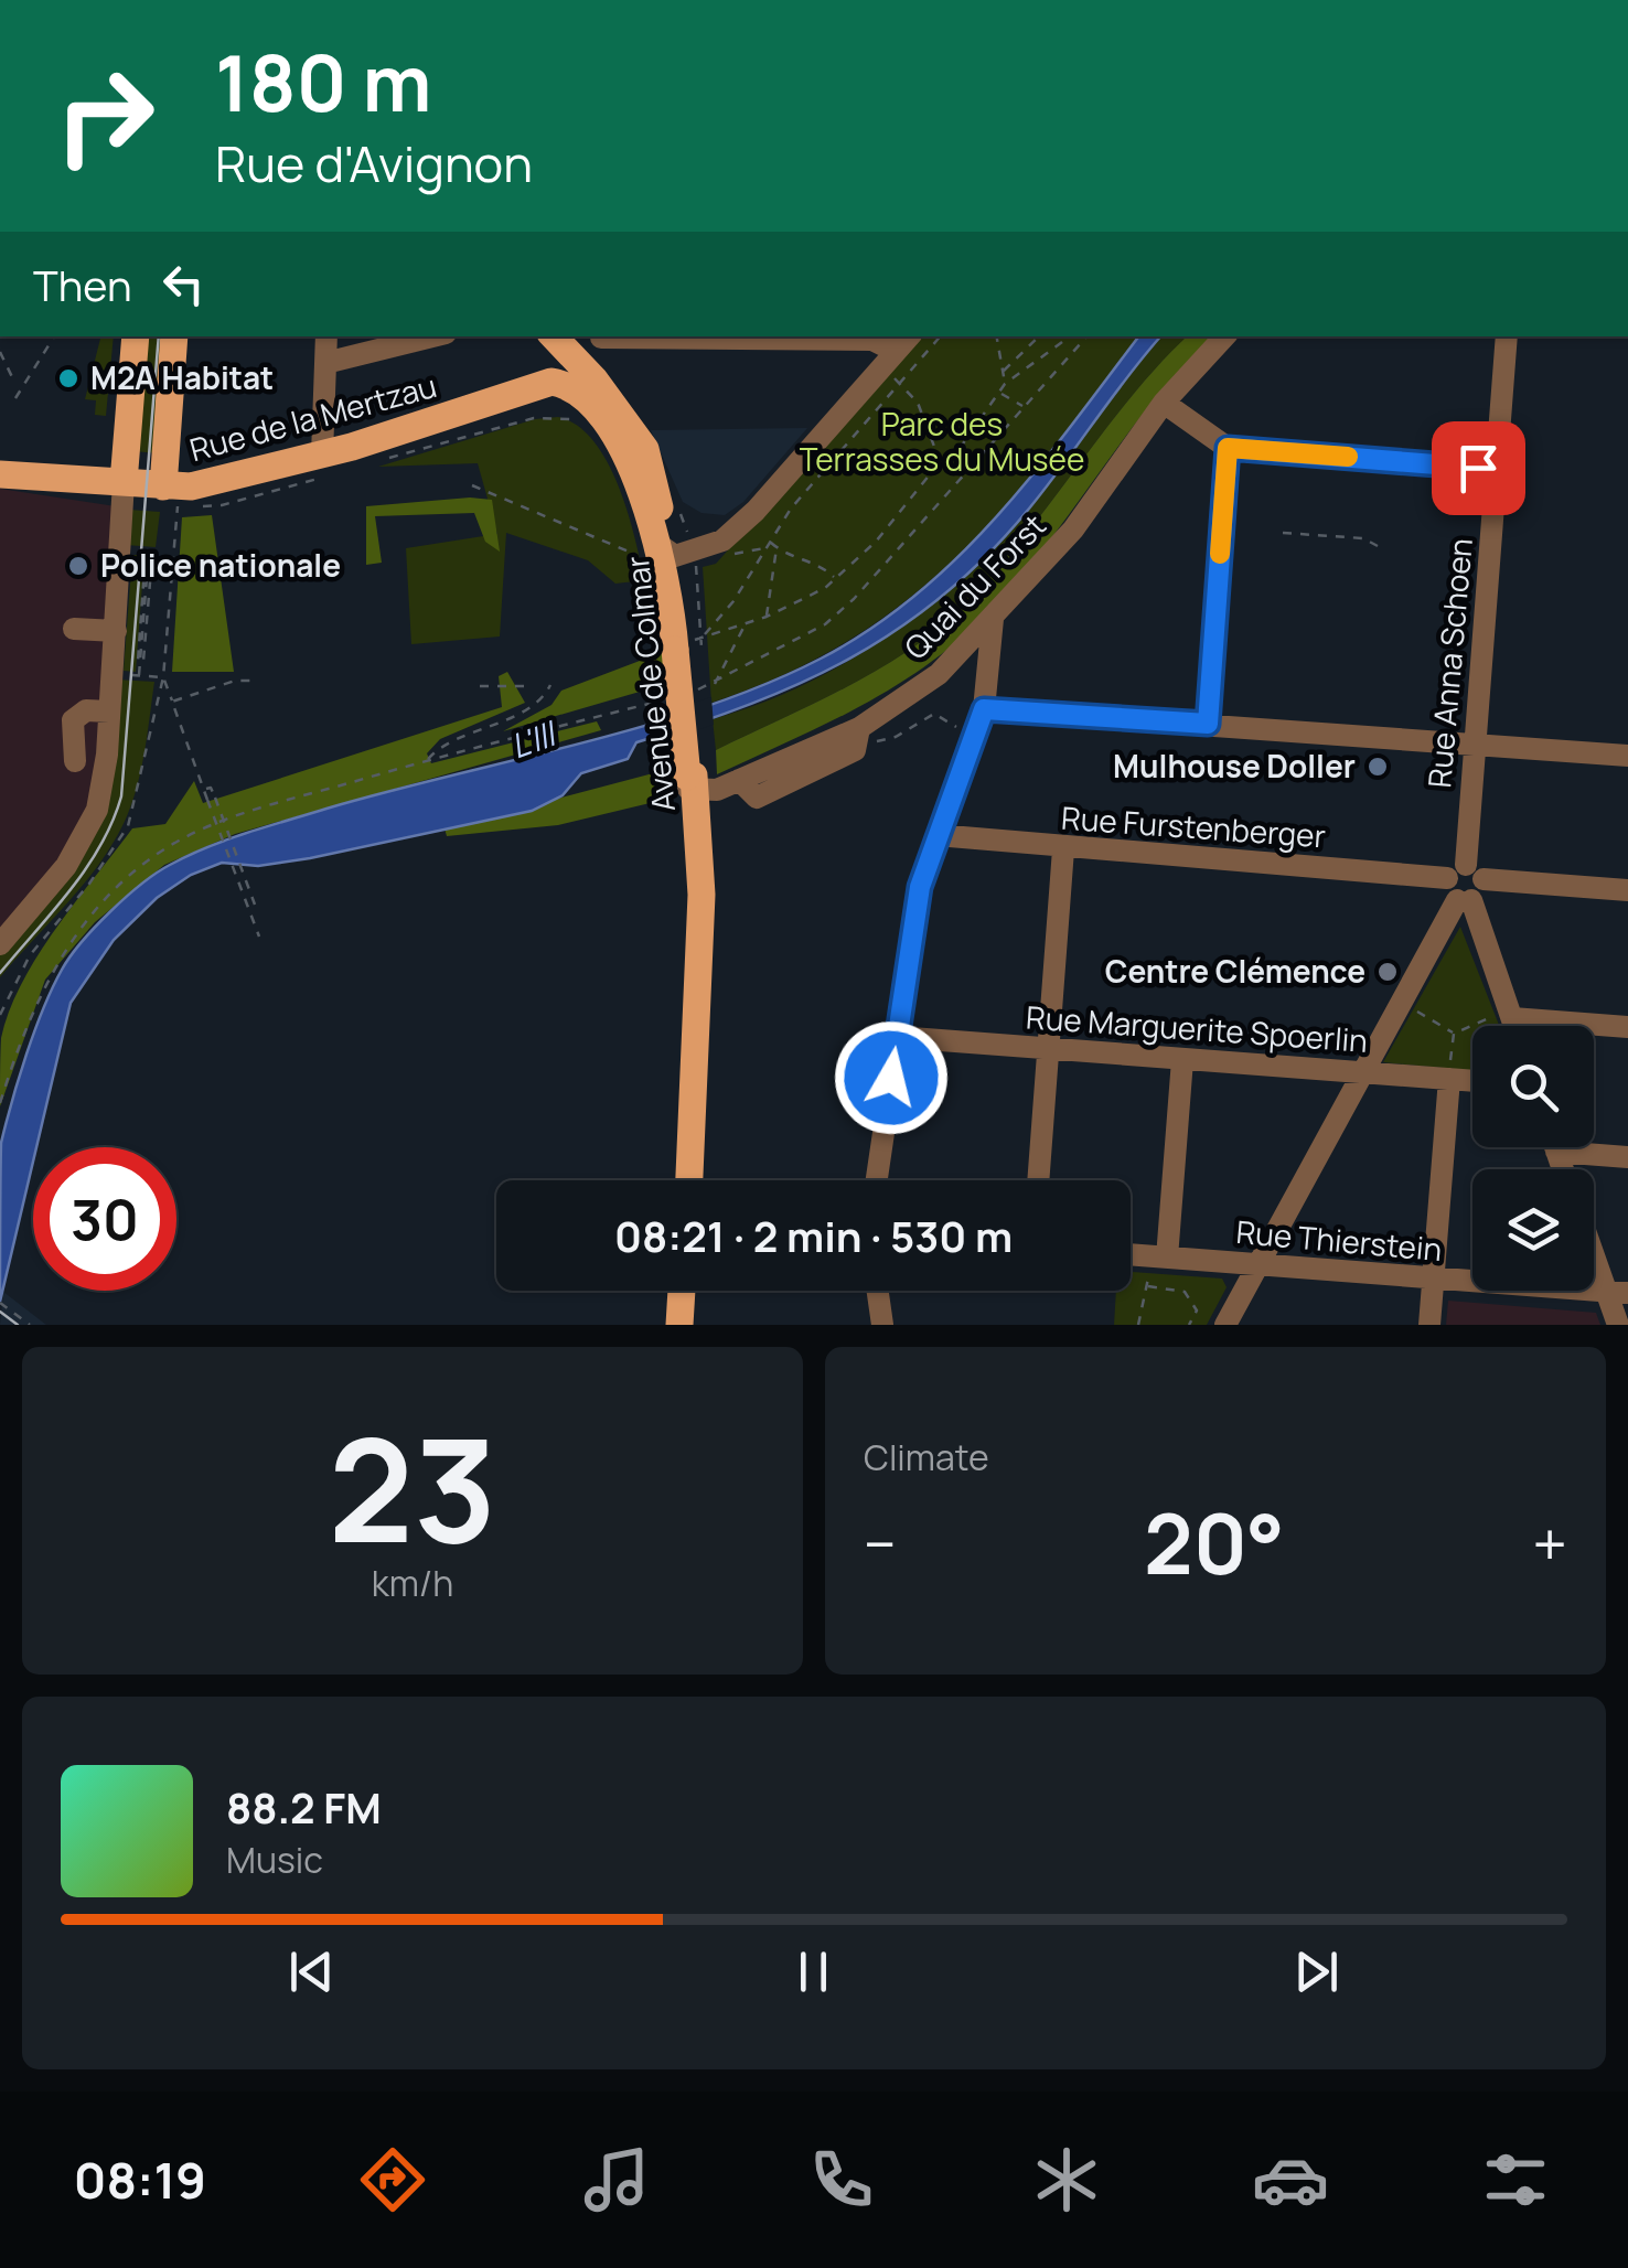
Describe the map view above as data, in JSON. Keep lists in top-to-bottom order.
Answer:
{
  "streets": {
    "main road": ["Rue de la Mertzau", "Avenue de Colmar"],
    "street": [
      "Quai du Forst",
      "Rue Anna Schoen",
      "Rue Furstenberger",
      "Rue Marguerite Spoerlin",
      "Rue Thierstein"
    ]
  },
  "crossings": [
    ["Rue de la Mertzau", "Avenue de Colmar"],
    ["Quai du Forst", "Avenue de Colmar"],
    ["Rue Anna Schoen", "Rue Furstenberger"]
  ],
  "water": ["L'Ill"],
  "parks": ["Parc des Terrasses du Musée"],
  "places": [
    "M2A Habitat",
    "Police nationale",
    "Mulhouse Doller",
    "Centre Clémence"
  ],
  "page": {
    "turn": ["180 m", "Rue d'Avignon"],
    "then": "Then",
    "limit": "30",
    "trip": "08:21 · 2 min · 530 m",
    "tile": [
      ["23", "km/h"],
      "Climate"
    ],
    "heat": ["−", "20°", "+"],
    "song": ["88.2 FM", "Music"],
    "tabs": "08:19"
  }
}
